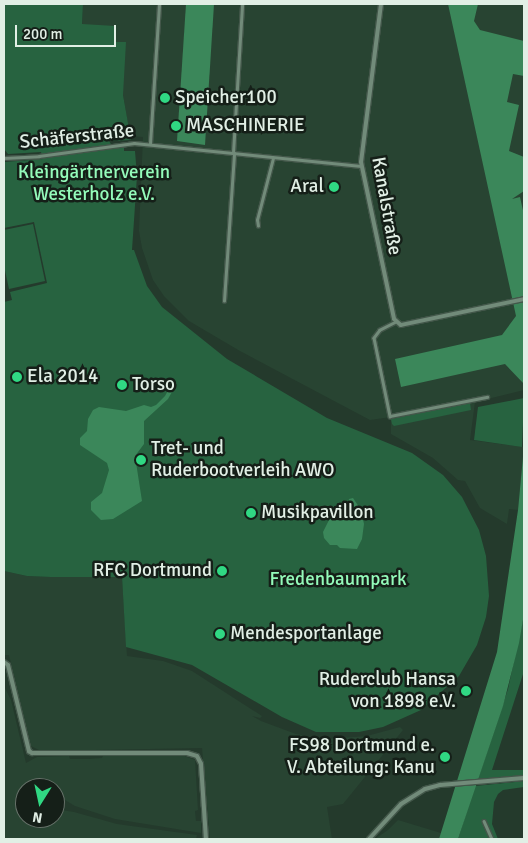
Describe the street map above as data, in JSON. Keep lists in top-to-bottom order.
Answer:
{
  "streets": {
    "street": ["Schäferstraße", "Kanalstraße"]
  },
  "crossings": [
    ["Schäferstraße", "Kanalstraße"]
  ],
  "parks": ["Kleingärtnerverein Westerholz e.V.", "Fredenbaumpark"],
  "places": [
    "Speicher100",
    "MASCHINERIE",
    "Aral",
    "Ela 2014",
    "Torso",
    "Tret- und Ruderbootverleih AWO",
    "Musikpavillon",
    "RFC Dortmund",
    "Mendesportanlage",
    "Ruderclub Hansa von 1898 e.V.",
    "FS98 Dortmund e. V. Abteilung: Kanu"
  ],
  "scale_bar": "200 m",
  "north": "bottom"
}
